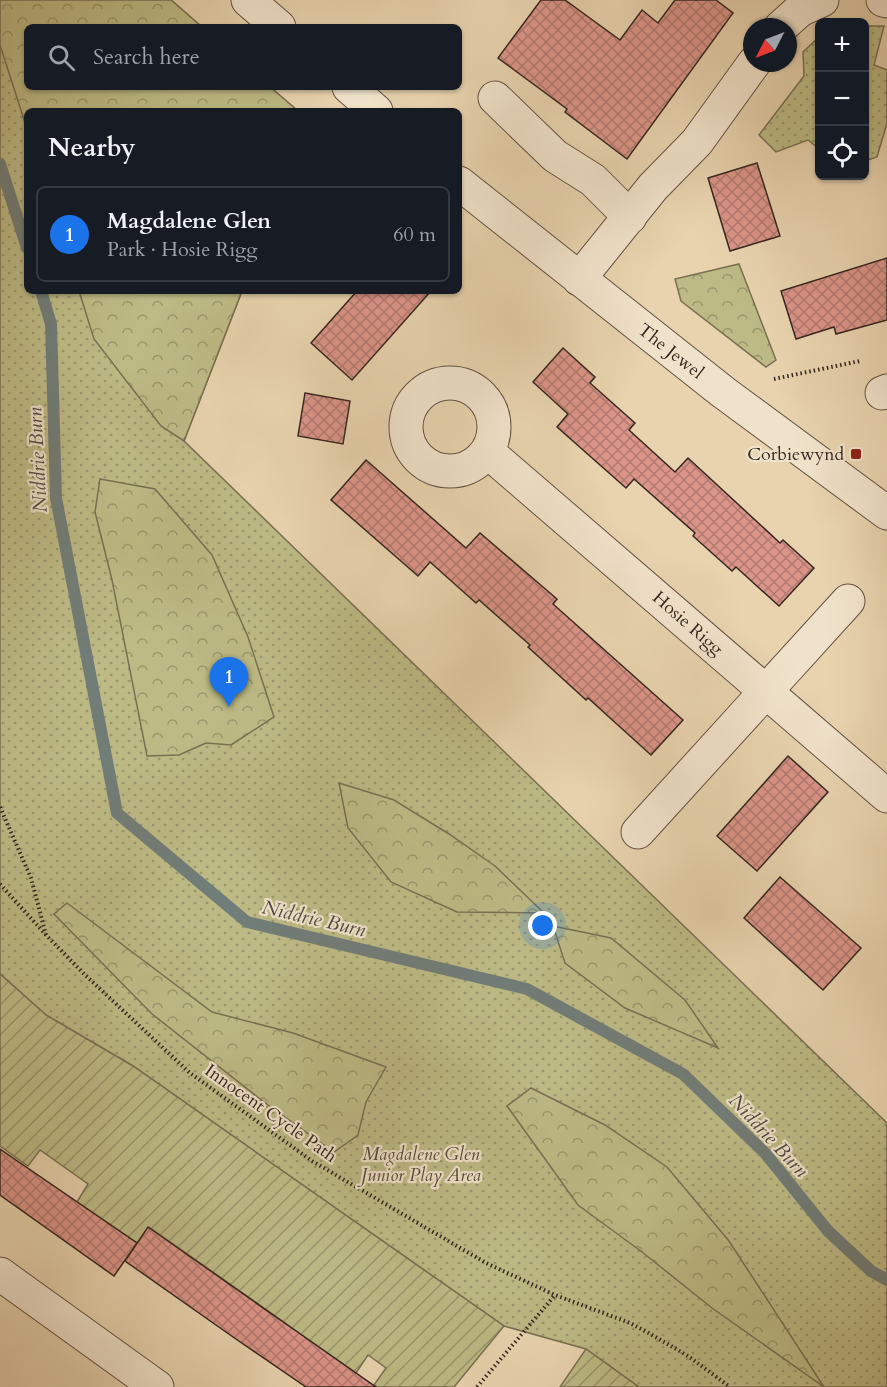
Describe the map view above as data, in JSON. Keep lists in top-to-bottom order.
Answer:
{
  "streets": {
    "street": ["The Jewel", "Hosie Rigg"],
    "path": ["Innocent Cycle Path"]
  },
  "water": ["Niddrie Burn"],
  "parks": ["Magdalene Glen Junior Play Area"],
  "places": {
    "transit": ["Corbiewynd"]
  },
  "north": "bottom left",
  "page": {
    "map_buttons": ["+", "−"],
    "search": "Search here",
    "heading": "Nearby",
    "list": [
      {
        "mark": "1",
        "name": "Magdalene Glen",
        "note": "Park · Hosie Rigg",
        "value": "60 m"
      }
    ],
    "pins": "1"
  }
}
